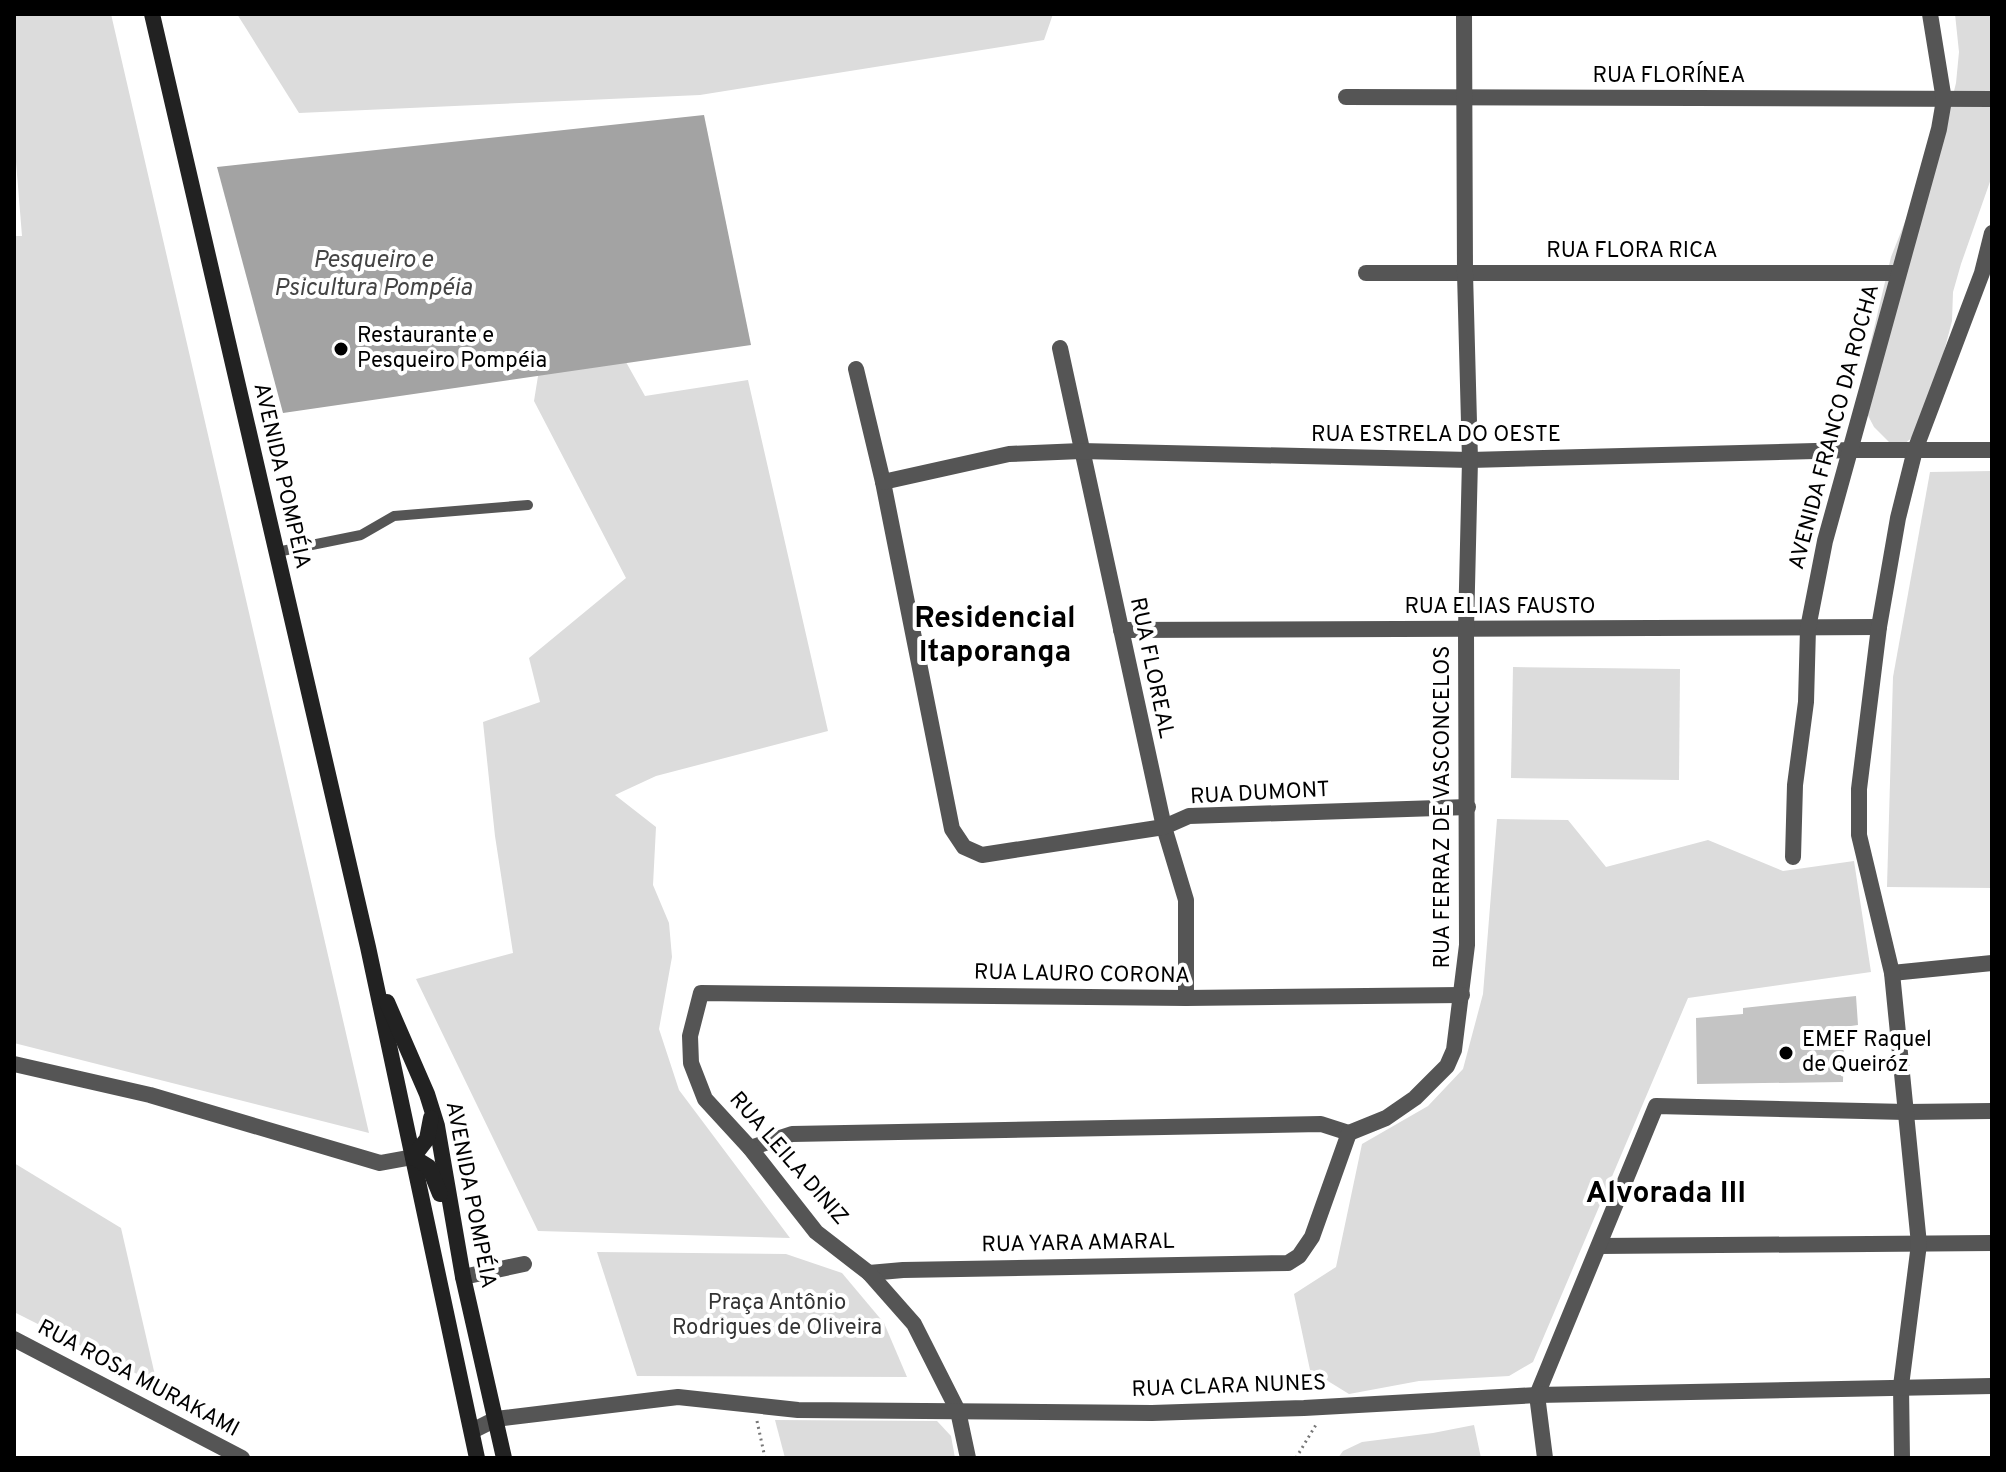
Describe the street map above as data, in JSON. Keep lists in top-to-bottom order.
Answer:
{
  "streets": {
    "main road": ["AVENIDA POMPÉIA"],
    "street": [
      "RUA FLORÍNEA",
      "RUA FLORA RICA",
      "AVENIDA FRANCO DA ROCHA",
      "RUA ESTRELA DO OESTE",
      "RUA ELIAS FAUSTO",
      "RUA FLOREAL",
      "RUA DUMONT",
      "RUA FERRAZ DE VASCONCELOS",
      "RUA LAURO CORONA",
      "RUA LEILA DINIZ",
      "RUA YARA AMARAL",
      "RUA ROSA MURAKAMI",
      "RUA CLARA NUNES"
    ]
  },
  "crossings": [
    ["RUA FLORÍNEA", "AVENIDA FRANCO DA ROCHA"],
    ["RUA FLORÍNEA", "RUA FERRAZ DE VASCONCELOS"],
    ["RUA FLORA RICA", "AVENIDA FRANCO DA ROCHA"],
    ["RUA FLORA RICA", "RUA FERRAZ DE VASCONCELOS"],
    ["AVENIDA FRANCO DA ROCHA", "RUA ESTRELA DO OESTE"],
    ["AVENIDA FRANCO DA ROCHA", "RUA ELIAS FAUSTO"],
    ["RUA ESTRELA DO OESTE", "RUA FLOREAL"],
    ["RUA ESTRELA DO OESTE", "RUA DUMONT"],
    ["RUA ESTRELA DO OESTE", "RUA FERRAZ DE VASCONCELOS"],
    ["AVENIDA POMPÉIA", "RUA CLARA NUNES"],
    ["RUA ELIAS FAUSTO", "RUA FLOREAL"],
    ["RUA ELIAS FAUSTO", "RUA FERRAZ DE VASCONCELOS"],
    ["RUA FLOREAL", "RUA DUMONT"],
    ["RUA FLOREAL", "RUA LAURO CORONA"],
    ["RUA DUMONT", "RUA FERRAZ DE VASCONCELOS"],
    ["RUA FERRAZ DE VASCONCELOS", "RUA LAURO CORONA"],
    ["RUA FERRAZ DE VASCONCELOS", "RUA YARA AMARAL"],
    ["RUA LAURO CORONA", "RUA LEILA DINIZ"],
    ["RUA LEILA DINIZ", "RUA YARA AMARAL"],
    ["RUA LEILA DINIZ", "RUA CLARA NUNES"]
  ],
  "districts": ["Residencial Itaporanga", "Alvorada III"],
  "water": ["Pesqueiro e Psicultura Pompéia"],
  "parks": ["Praça Antônio Rodrigues de Oliveira"],
  "places": ["Restaurante e Pesqueiro Pompéia", "EMEF Raquel de Queiróz"]
}
